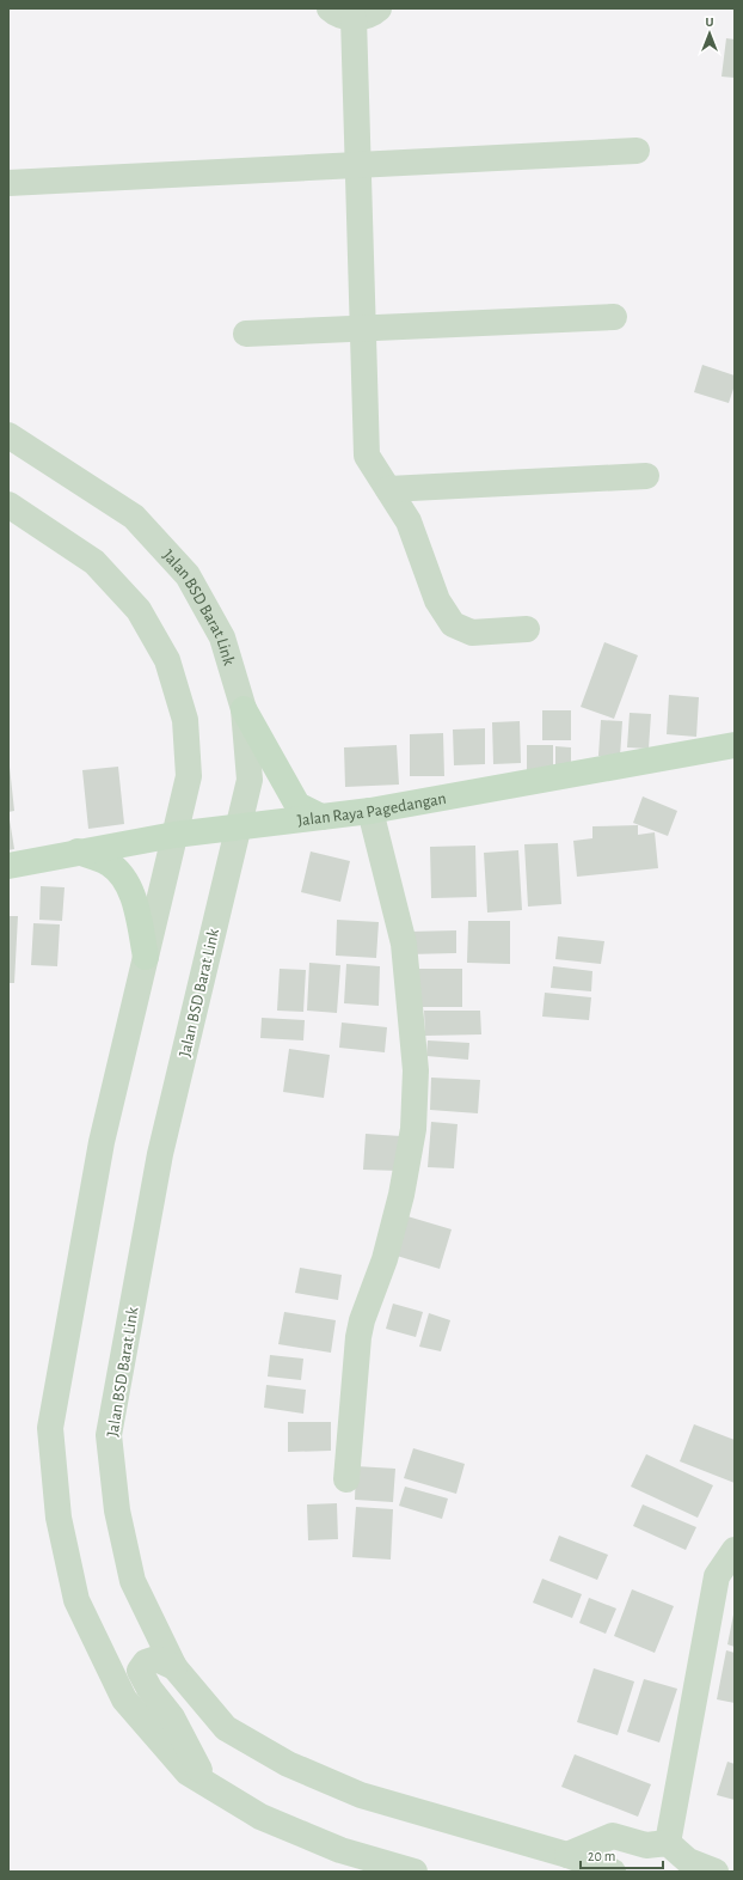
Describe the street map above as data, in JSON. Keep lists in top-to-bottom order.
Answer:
{
  "streets": {
    "street": ["Jalan BSD Barat Link", "Jalan Raya Pagedangan"]
  },
  "crossings": [
    ["Jalan BSD Barat Link", "Jalan Raya Pagedangan"]
  ],
  "scale_bar": "20 m",
  "north": "top"
}
